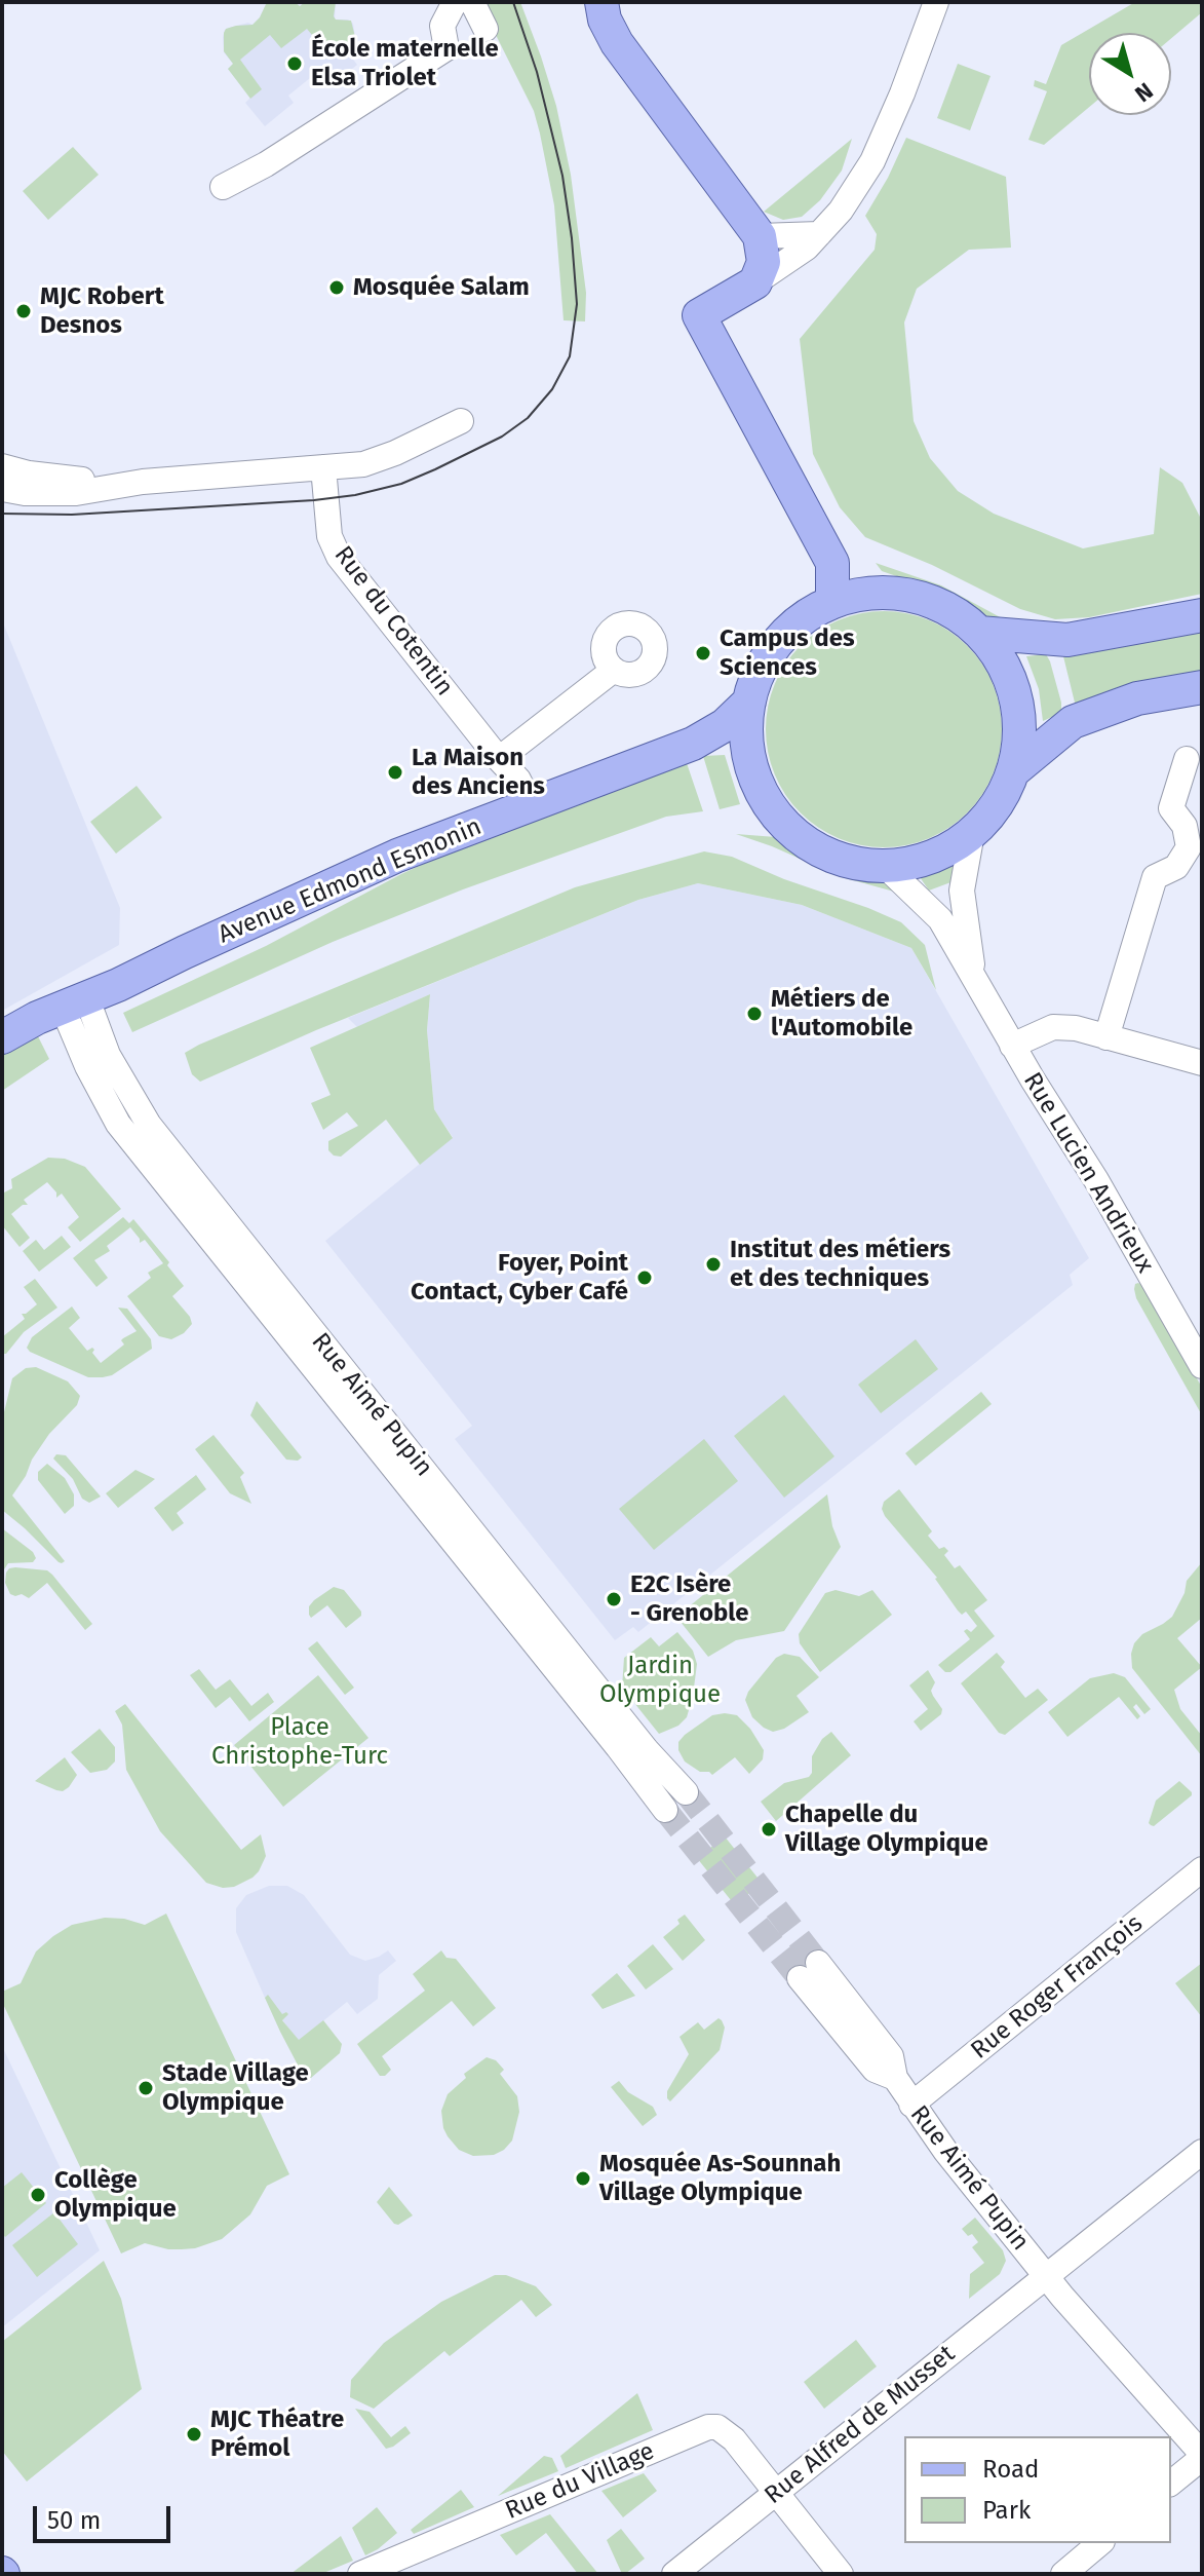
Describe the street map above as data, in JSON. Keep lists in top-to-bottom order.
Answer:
{
  "streets": {
    "main road": ["Avenue Edmond Esmonin"],
    "street": [
      "Rue du Cotentin",
      "Rue Lucien Andrieux",
      "Rue Aimé Pupin",
      "Rue Roger François",
      "Rue Alfred de Musset",
      "Rue du Village"
    ]
  },
  "crossings": [
    ["Rue du Cotentin", "Avenue Edmond Esmonin"],
    ["Avenue Edmond Esmonin", "Rue Lucien Andrieux"],
    ["Avenue Edmond Esmonin", "Rue Aimé Pupin"],
    ["Rue Aimé Pupin", "Rue Roger François"],
    ["Rue Aimé Pupin", "Rue Alfred de Musset"],
    ["Rue Alfred de Musset", "Rue du Village"]
  ],
  "parks": ["Jardin Olympique", "Place Christophe-Turc"],
  "places": [
    "École maternelle Elsa Triolet",
    "Mosquée Salam",
    "MJC Robert Desnos",
    "Campus des Sciences",
    "La Maison des Anciens",
    "Métiers de l'Automobile",
    "Institut des métiers et des techniques",
    "Foyer, Point Contact, Cyber Café",
    "E2C Isère - Grenoble",
    "Chapelle du Village Olympique",
    "Stade Village Olympique",
    "Mosquée As-Sounnah Village Olympique",
    "Collège Olympique",
    "MJC Théatre Prémol"
  ],
  "legend": ["Road", "Park"],
  "scale_bar": "50 m",
  "north": "bottom right"
}
